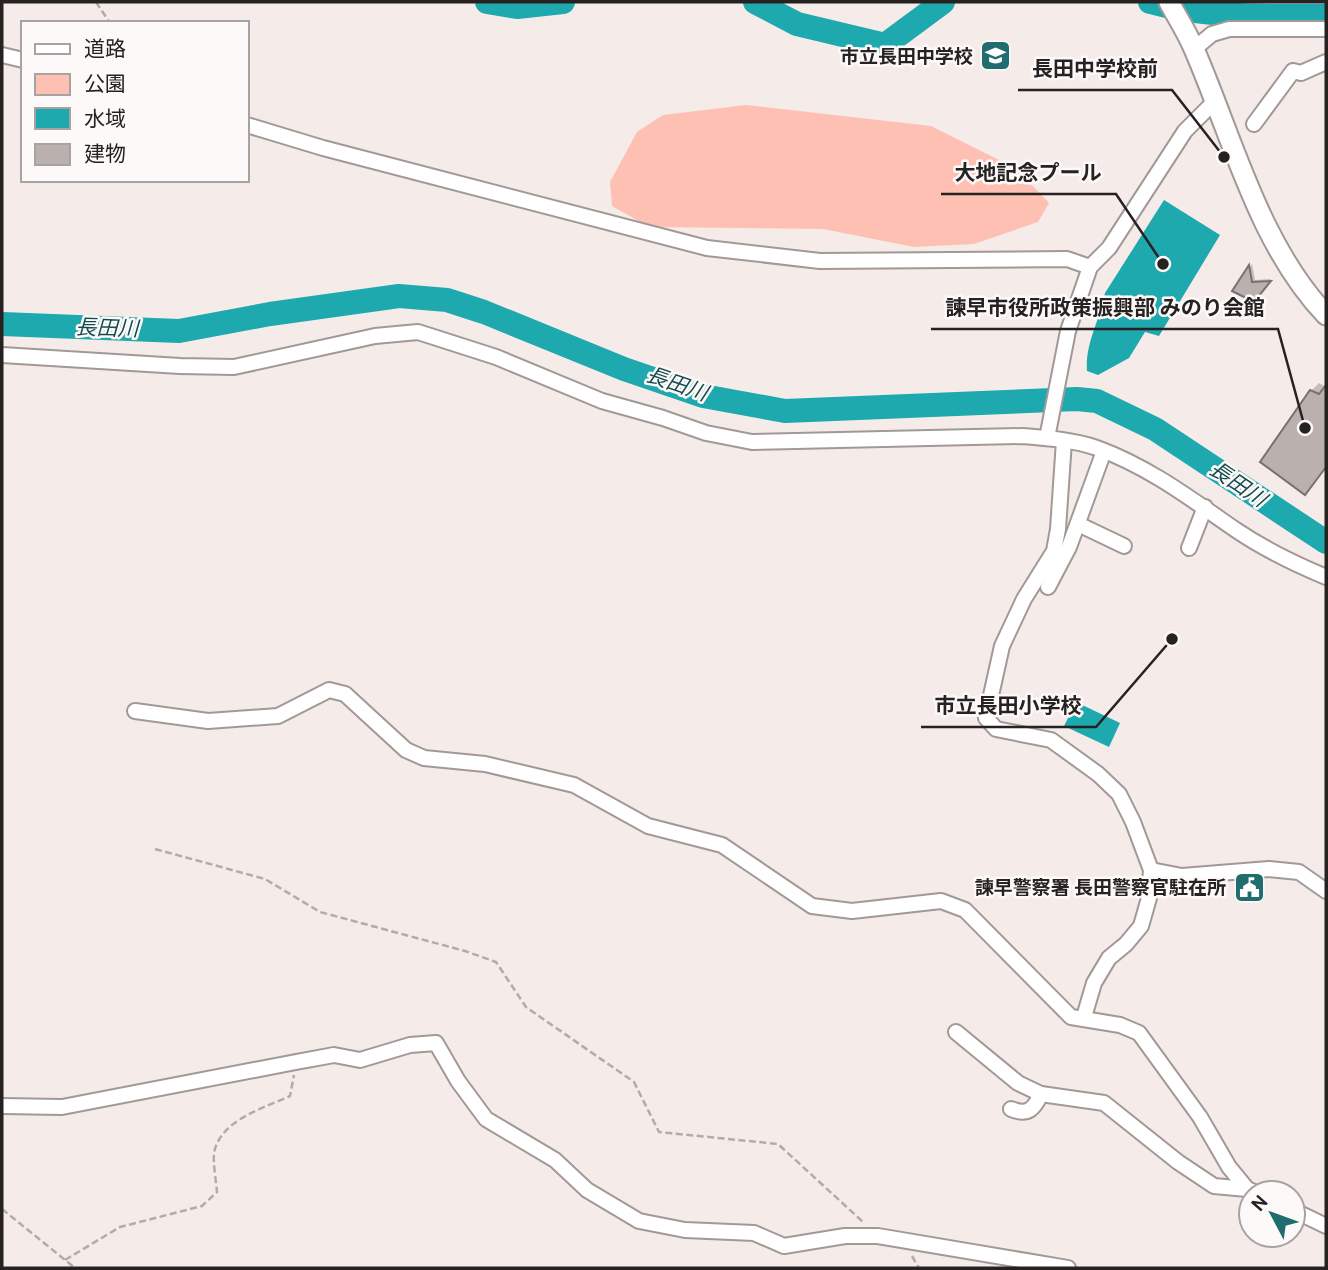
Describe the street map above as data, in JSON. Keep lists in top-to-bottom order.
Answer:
{
  "water": ["長田川"],
  "places": {
    "school or university": ["市立長田中学校"],
    "other": [
      "長田中学校前",
      "大地記念プール",
      "諫早市役所政策振興部 みのり会館",
      "市立長田小学校"
    ],
    "public building": ["諫早警察署 長田警察官駐在所"]
  },
  "legend": [
    "道路",
    "公園",
    "水域",
    "建物"
  ],
  "north": "top left"
}
